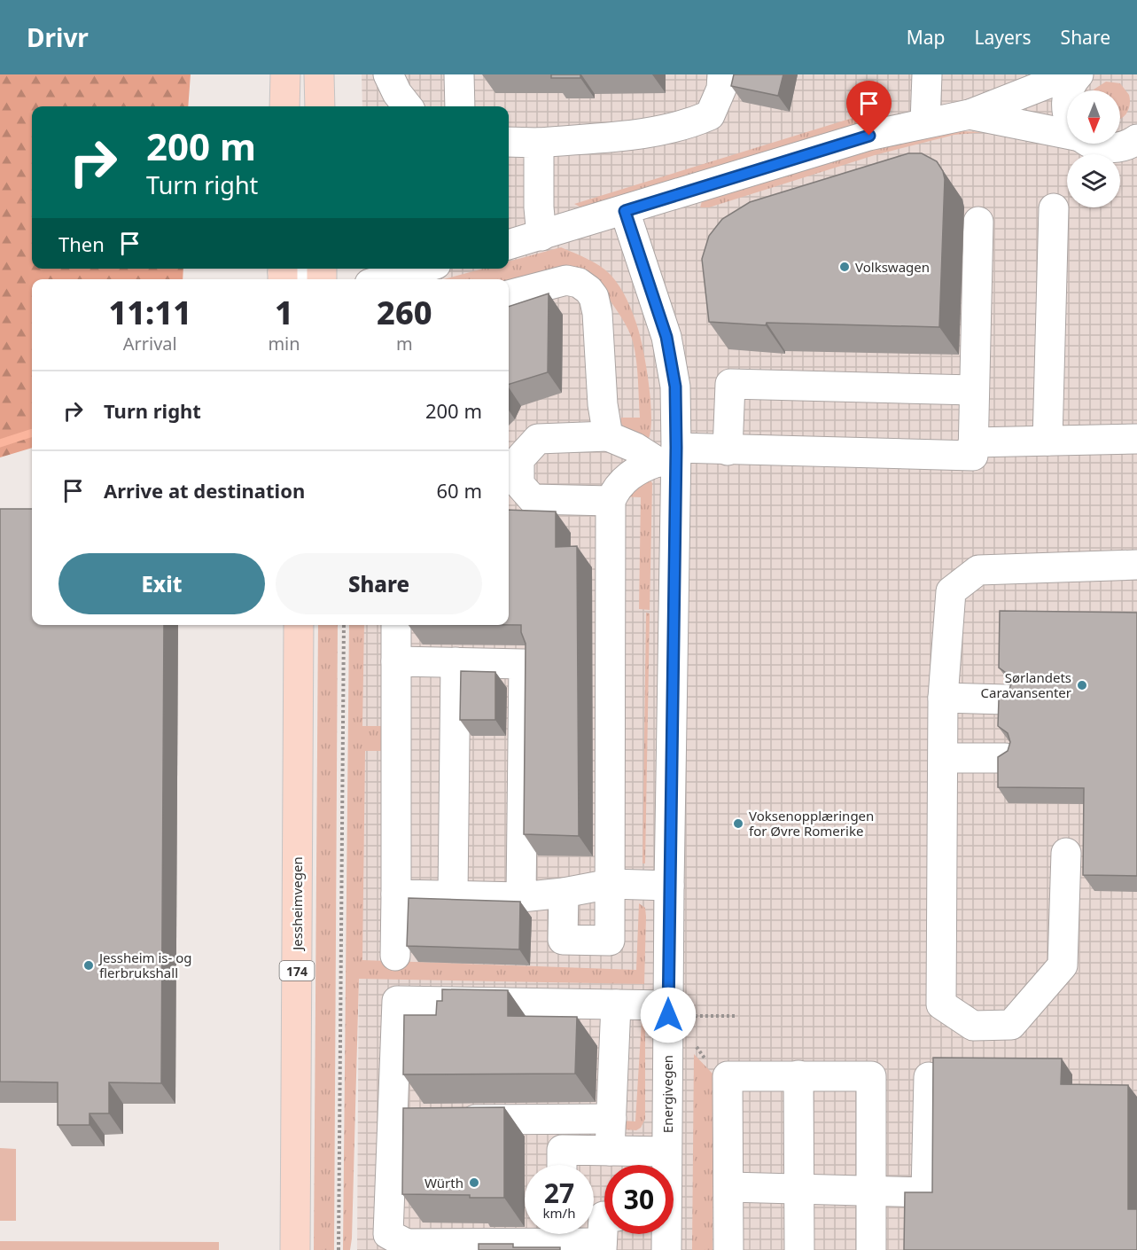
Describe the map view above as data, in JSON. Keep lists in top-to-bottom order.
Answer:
{
  "streets": {
    "main road": ["Jessheimvegen", "174"],
    "street": ["Energivegen"]
  },
  "places": [
    "Volkswagen",
    "Sørlandets Caravansenter",
    "Voksenopplæringen for Øvre Romerike",
    "Jessheim is- og flerbrukshall",
    "Würth"
  ],
  "north": "bottom",
  "page": {
    "header": "Drivr",
    "nav": ["Map", "Layers", "Share"],
    "turn": ["200 m", "Turn right"],
    "then": "Then",
    "eta": [
      "11:11",
      "Arrival",
      "1",
      "min",
      "260",
      "m"
    ],
    "list": [
      {
        "name": "Turn right",
        "value": "200 m"
      },
      {
        "name": "Arrive at destination",
        "value": "60 m"
      }
    ],
    "buttons": ["Exit", "Share"],
    "speed": "27 km/h",
    "limit": "30"
  }
}
